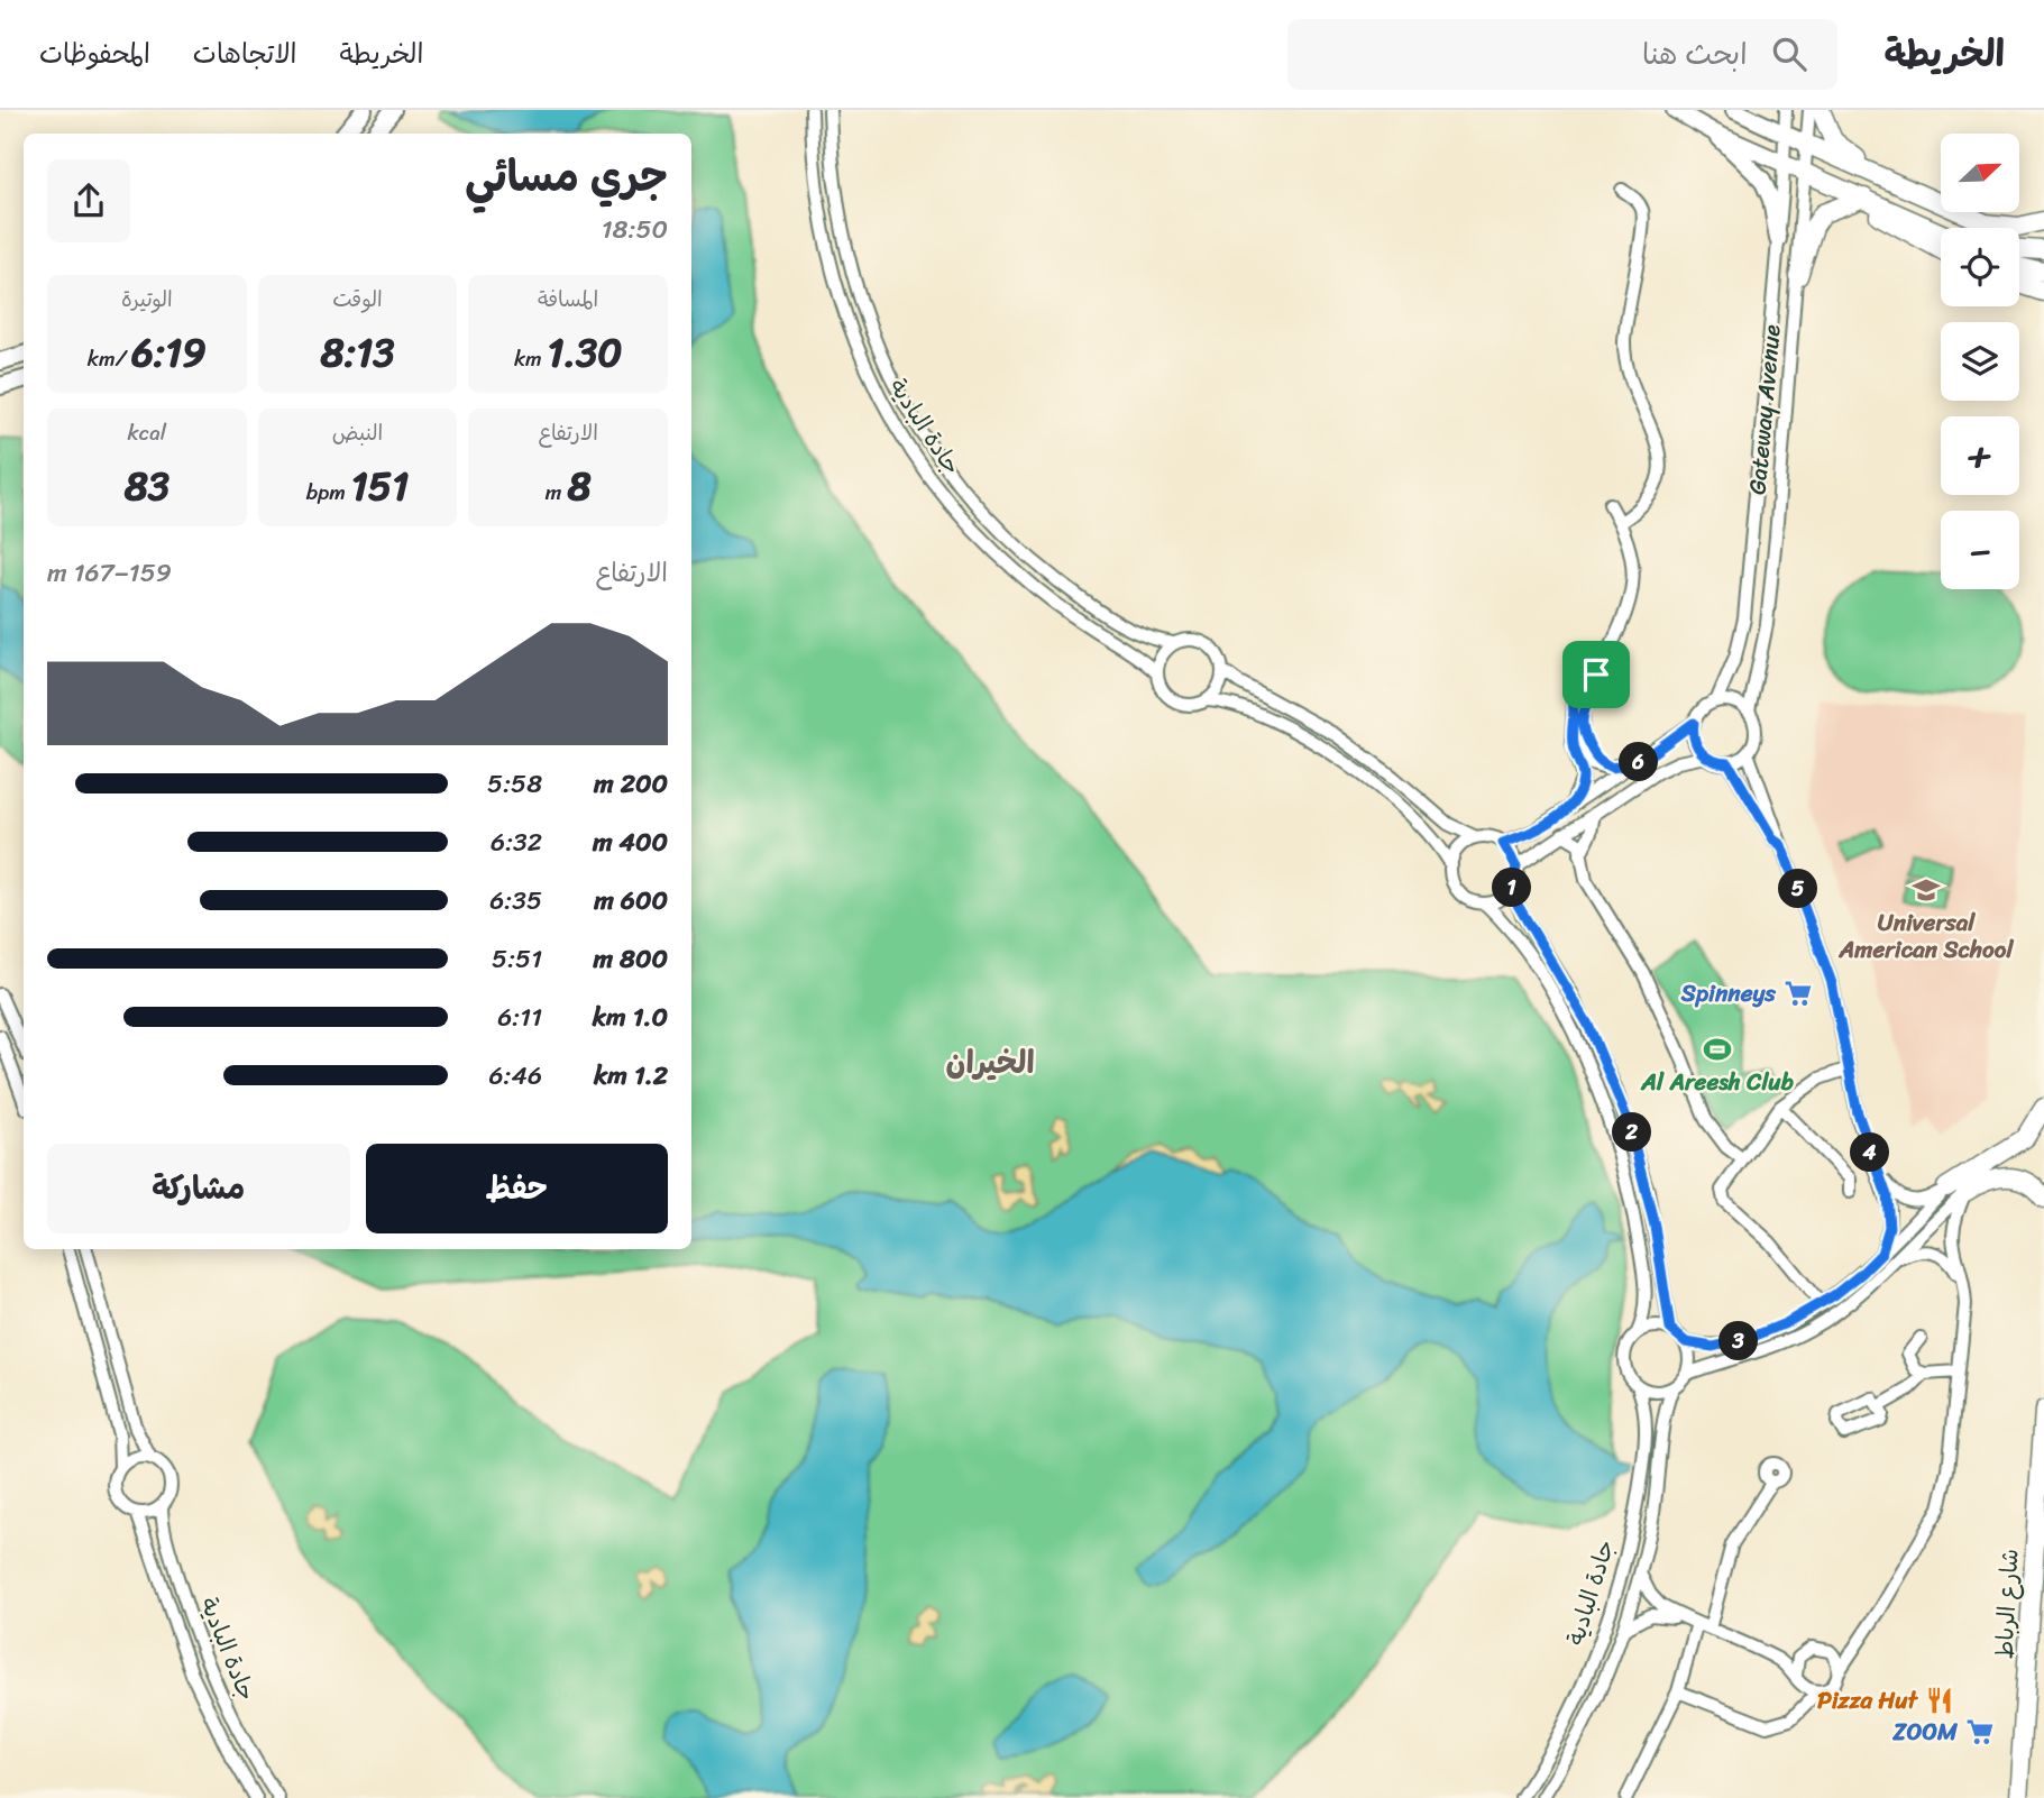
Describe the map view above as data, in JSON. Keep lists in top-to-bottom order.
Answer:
{
  "streets": {
    "highway": ["شارع الرباط"],
    "street": ["Gateway Avenue", "جادة البادية"]
  },
  "districts": ["الخيران"],
  "places": {
    "school or university": ["Universal American School"],
    "supermarket": ["Spinneys", "ZOOM"],
    "sports": ["Al Areesh Club"],
    "restaurant": ["Pizza Hut"]
  },
  "north": "top right",
  "page": {
    "header": "الخريطة",
    "search": "ابحث هنا",
    "nav": ["الخريطة", "الاتجاهات", "المحفوظات"],
    "map_buttons": ["+", "−"],
    "heading": ["جري مسائي", "18:50"],
    "stats": [
      ["المسافة", "1.30 km"],
      ["الوقت", "8:13"],
      ["الوتيرة", "6:19 /km"],
      ["الارتفاع", "8 m"],
      ["النبض", "151 bpm"],
      ["kcal", "83"]
    ],
    "chart": ["الارتفاع", "159–167 m"],
    "pins": [
      "6",
      "1",
      "5",
      "2",
      "4",
      "3"
    ],
    "list": [
      {
        "name": "200 m",
        "note": "5:58"
      },
      {
        "name": "400 m",
        "note": "6:32"
      },
      {
        "name": "600 m",
        "note": "6:35"
      },
      {
        "name": "800 m",
        "note": "5:51"
      },
      {
        "name": "1.0 km",
        "note": "6:11"
      },
      {
        "name": "1.2 km",
        "note": "6:46"
      }
    ],
    "buttons": ["حفظ", "مشاركة"]
  }
}
